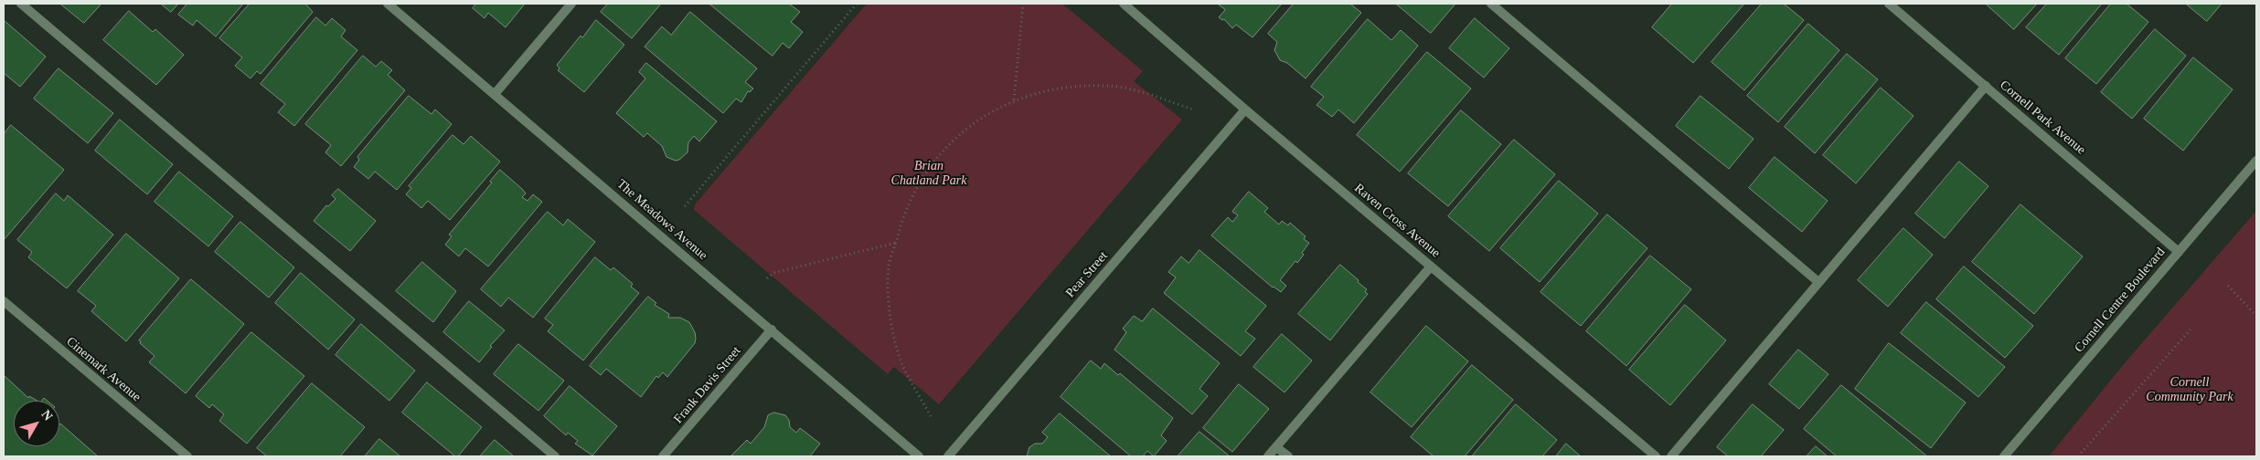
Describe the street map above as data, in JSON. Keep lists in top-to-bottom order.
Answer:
{
  "streets": {
    "street": [
      "Cornell Park Avenue",
      "The Meadows Avenue",
      "Raven Cross Avenue",
      "Pear Street",
      "Cornell Centre Boulevard",
      "Cinemark Avenue",
      "Frank Davis Street"
    ]
  },
  "crossings": [
    ["Cornell Park Avenue", "Cornell Centre Boulevard"],
    ["The Meadows Avenue", "Frank Davis Street"],
    ["Raven Cross Avenue", "Pear Street"]
  ],
  "parks": ["Brian Chatland Park", "Cornell Community Park"],
  "north": "top right"
}
